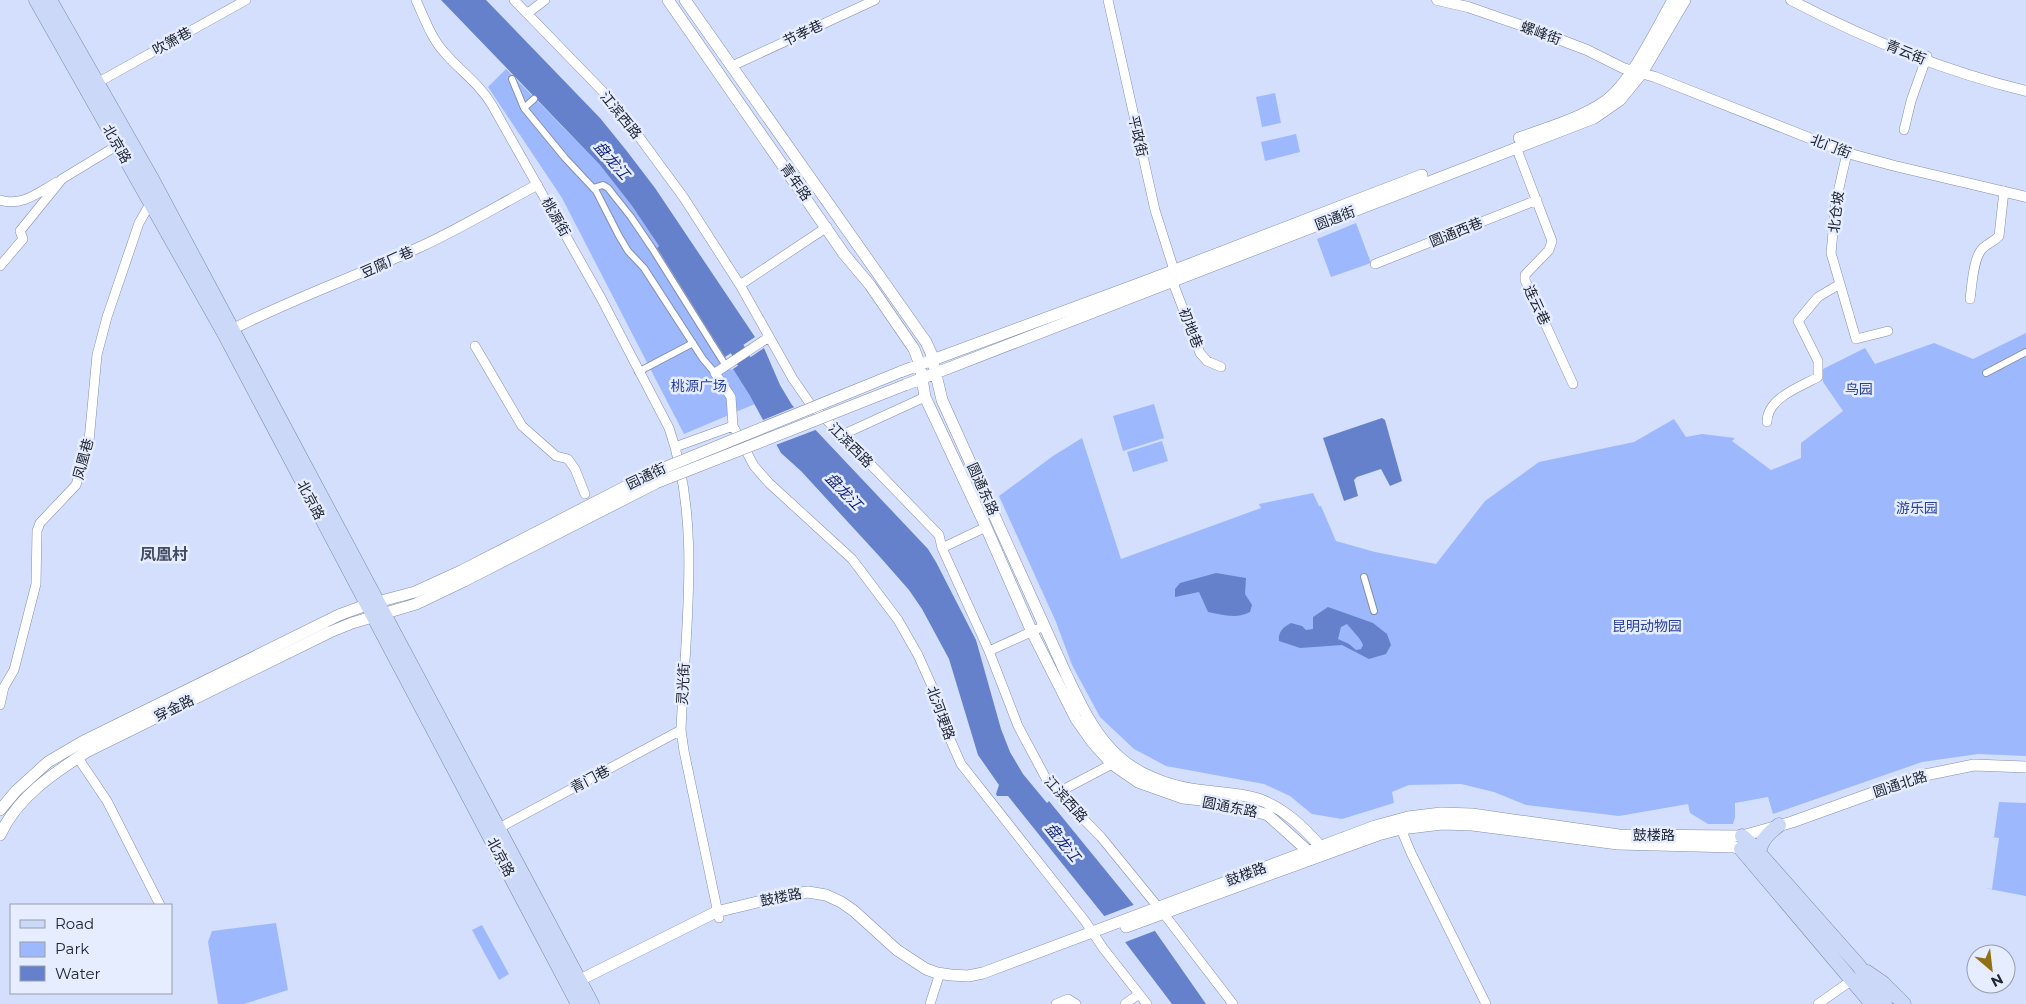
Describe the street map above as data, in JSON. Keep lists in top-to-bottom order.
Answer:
{
  "streets": {
    "main road": [
      "北京路",
      "青年路",
      "圆通街",
      "园通街",
      "圆通东路",
      "穿金路",
      "圆通北路",
      "鼓楼路"
    ],
    "street": [
      "节孝巷",
      "螺峰街",
      "吹箫巷",
      "青云街",
      "江滨西路",
      "平政街",
      "北门街",
      "北仓坡",
      "桃源街",
      "圆通西巷",
      "豆腐厂巷",
      "连云巷",
      "初地巷",
      "凤凰巷",
      "灵光街",
      "北河埂路",
      "青门巷"
    ]
  },
  "crossings": [
    ["节孝巷", "青年路"],
    ["螺峰街", "北门街"],
    ["螺峰街", "圆通街"],
    ["吹箫巷", "北京路"],
    ["江滨西路", "鼓楼路"],
    ["平政街", "圆通街"],
    ["平政街", "初地巷"],
    ["北京路", "豆腐厂巷"],
    ["北京路", "凤凰巷"],
    ["北京路", "园通街"],
    ["北京路", "穿金路"],
    ["北京路", "青门巷"],
    ["北京路", "鼓楼路"],
    ["北门街", "北仓坡"],
    ["北门街", "圆通街"],
    ["青年路", "圆通街"],
    ["青年路", "园通街"],
    ["青年路", "圆通东路"],
    ["桃源街", "豆腐厂巷"],
    ["桃源街", "灵光街"],
    ["圆通街", "连云巷"],
    ["圆通街", "初地巷"],
    ["圆通街", "园通街"],
    ["圆通街", "圆通东路"],
    ["圆通西巷", "连云巷"],
    ["园通街", "圆通东路"],
    ["园通街", "穿金路"],
    ["圆通东路", "鼓楼路"],
    ["灵光街", "青门巷"],
    ["灵光街", "鼓楼路"],
    ["北河埂路", "鼓楼路"],
    ["圆通北路", "鼓楼路"]
  ],
  "districts": ["凤凰村"],
  "water": ["盘龙江"],
  "parks": [
    "桃源广场",
    "鸟园",
    "游乐园",
    "昆明动物园"
  ],
  "legend": ["Road", "Park", "Water"],
  "north": "bottom right"
}
